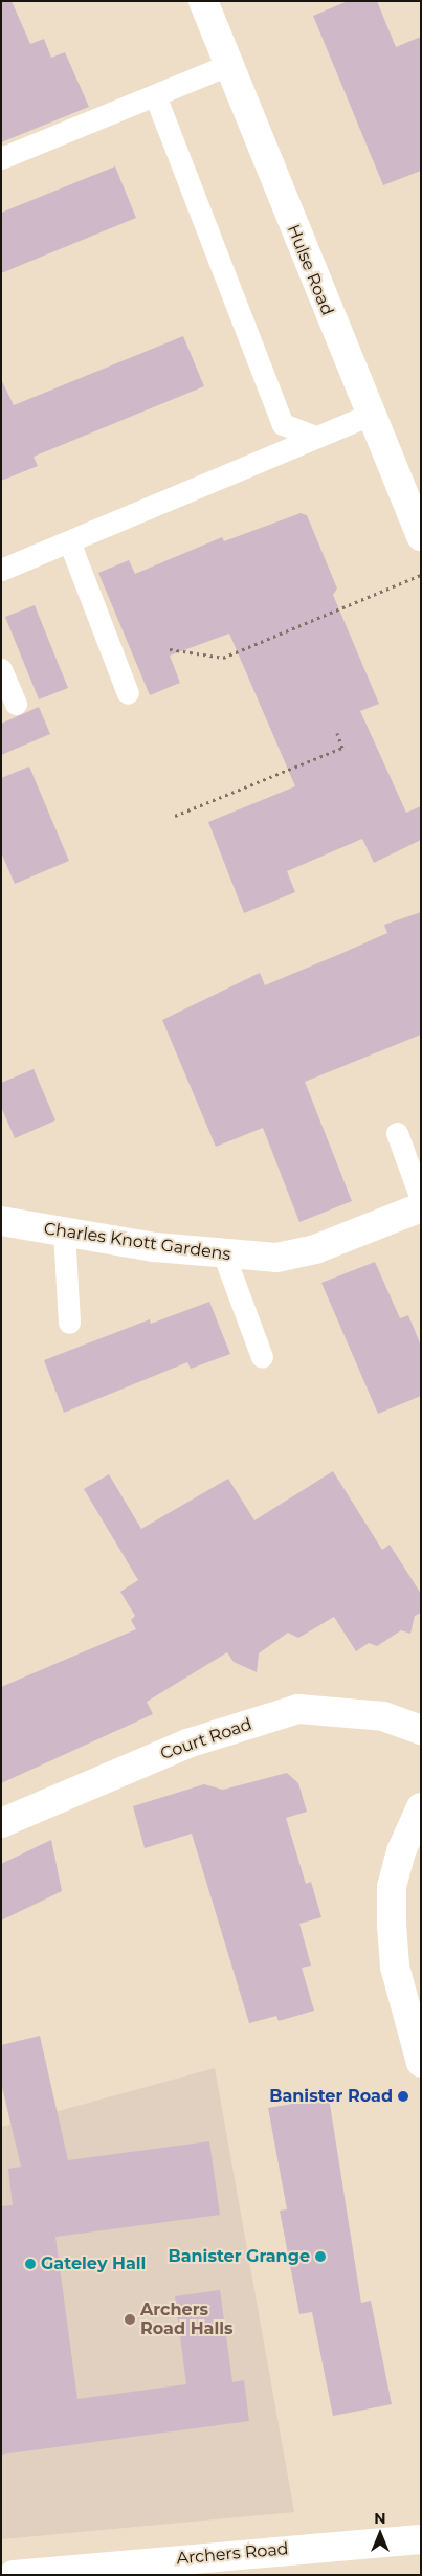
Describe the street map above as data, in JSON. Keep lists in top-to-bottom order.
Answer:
{
  "streets": {
    "street": [
      "Hulse Road",
      "Charles Knott Gardens",
      "Court Road",
      "Archers Road"
    ]
  },
  "places": [
    "Banister Road",
    "Banister Grange",
    "Gateley Hall",
    "Archers Road Halls"
  ],
  "north": "top"
}
